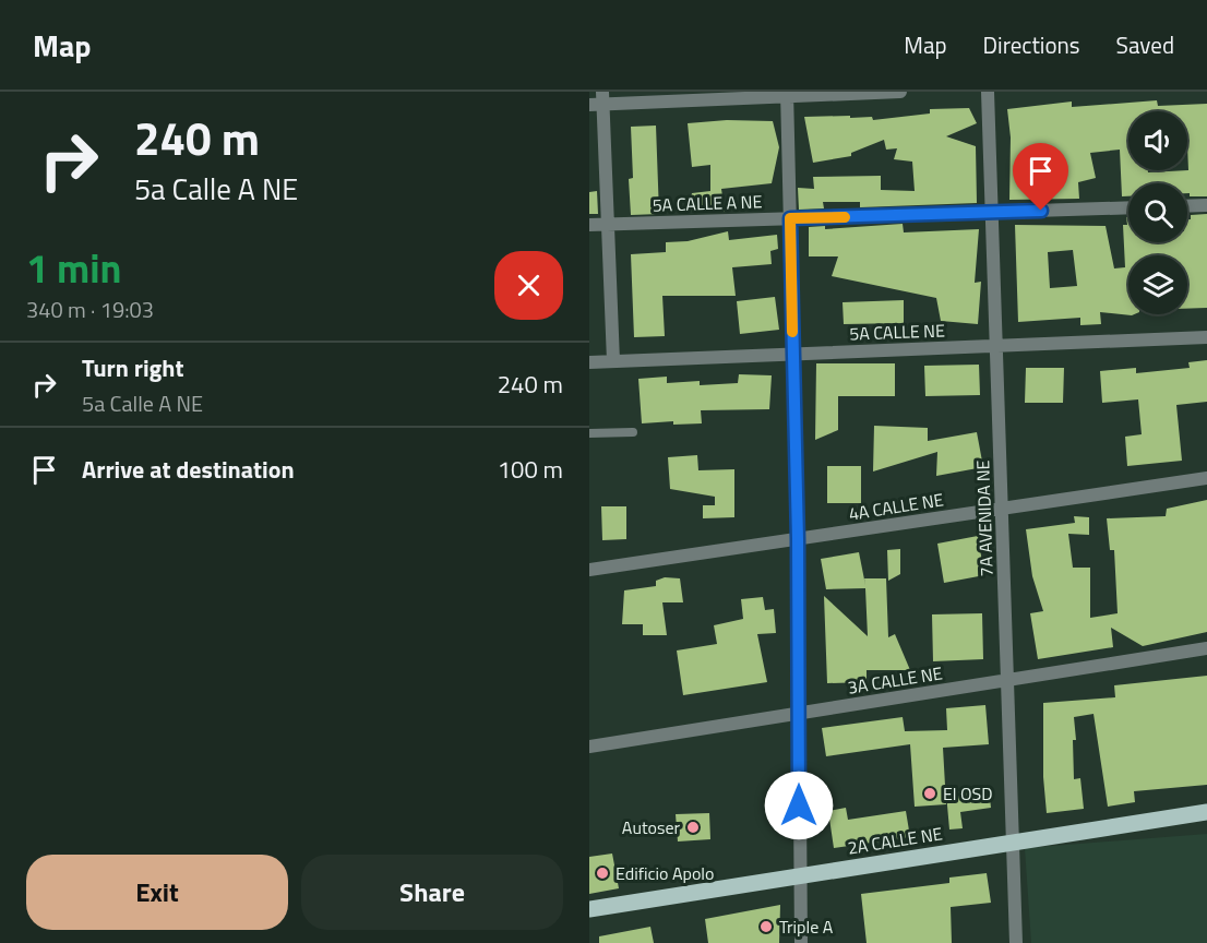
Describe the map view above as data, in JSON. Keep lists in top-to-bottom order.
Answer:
{
  "streets": {
    "main road": ["2A CALLE NE"],
    "street": [
      "5A CALLE A NE",
      "5A CALLE NE",
      "4A CALLE NE",
      "7A AVENIDA NE",
      "3A CALLE NE"
    ]
  },
  "crossings": [
    ["5A CALLE A NE", "7A AVENIDA NE"],
    ["5A CALLE NE", "7A AVENIDA NE"],
    ["4A CALLE NE", "7A AVENIDA NE"],
    ["7A AVENIDA NE", "3A CALLE NE"],
    ["7A AVENIDA NE", "2A CALLE NE"]
  ],
  "places": [
    "El OSD",
    "Autoser",
    "Edificio Apolo",
    "Triple A"
  ],
  "page": {
    "header": "Map",
    "nav": ["Map", "Directions", "Saved"],
    "turn": ["240 m", "5a Calle A NE"],
    "heading": ["1 min", "340 m · 19:03"],
    "list": [
      {
        "name": "Turn right",
        "note": "5a Calle A NE",
        "value": "240 m"
      },
      {
        "name": "Arrive at destination",
        "value": "100 m"
      }
    ],
    "buttons": ["Exit", "Share"]
  }
}
